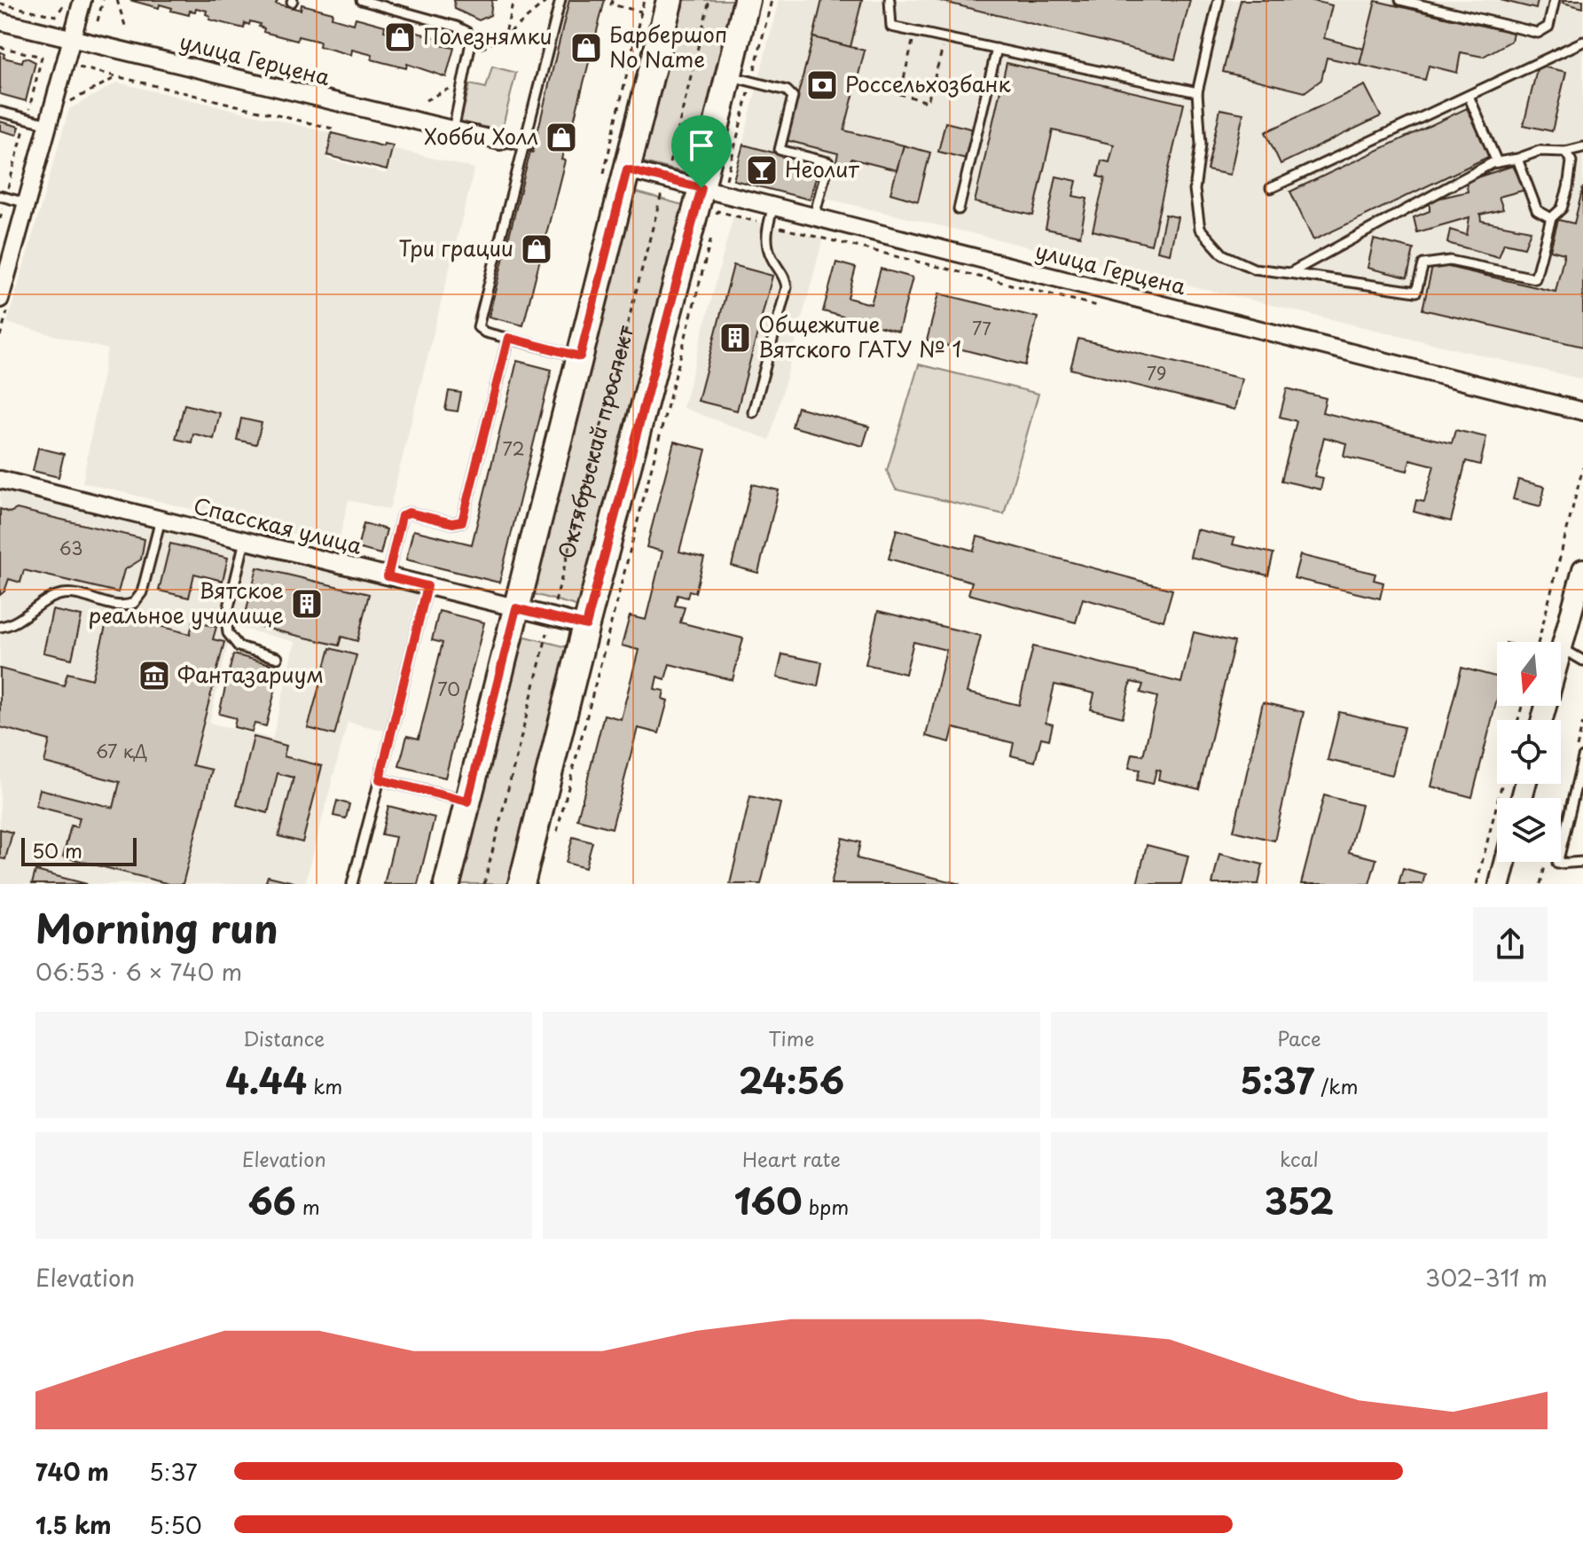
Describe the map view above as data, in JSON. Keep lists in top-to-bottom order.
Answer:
{
  "streets": {
    "main road": ["Октябрьский проспект"],
    "street": ["улица Герцена", "Спасская улица"]
  },
  "crossings": [
    ["улица Герцена", "Октябрьский проспект"],
    ["Октябрьский проспект", "Спасская улица"]
  ],
  "places": {
    "shop": [
      "Полезнямки",
      "Барбершоп No Name",
      "Хобби Холл",
      "Три грации"
    ],
    "bank": ["Россельхозбанк"],
    "bar": ["Неолит"],
    "building": ["Общежитие Вятского ГАТУ № 1", "Вятское реальное училище"],
    "museum": ["Фантазариум"]
  },
  "house_numbers": [
    "77",
    "79",
    "72",
    "63",
    "70",
    "67 кД"
  ],
  "scale_bar": "50 m",
  "north": "bottom",
  "page": {
    "scale": "50 m",
    "heading": ["Morning run", "06:53 · 6 × 740 m"],
    "stats": [
      ["Distance", "4.44 km"],
      ["Time", "24:56"],
      ["Pace", "5:37 /km"],
      ["Elevation", "66 m"],
      ["Heart rate", "160 bpm"],
      ["kcal", "352"]
    ],
    "chart": ["Elevation", "302–311 m"],
    "list": [
      {
        "name": "740 m",
        "note": "5:37"
      },
      {
        "name": "1.5 km",
        "note": "5:50"
      }
    ]
  }
}
